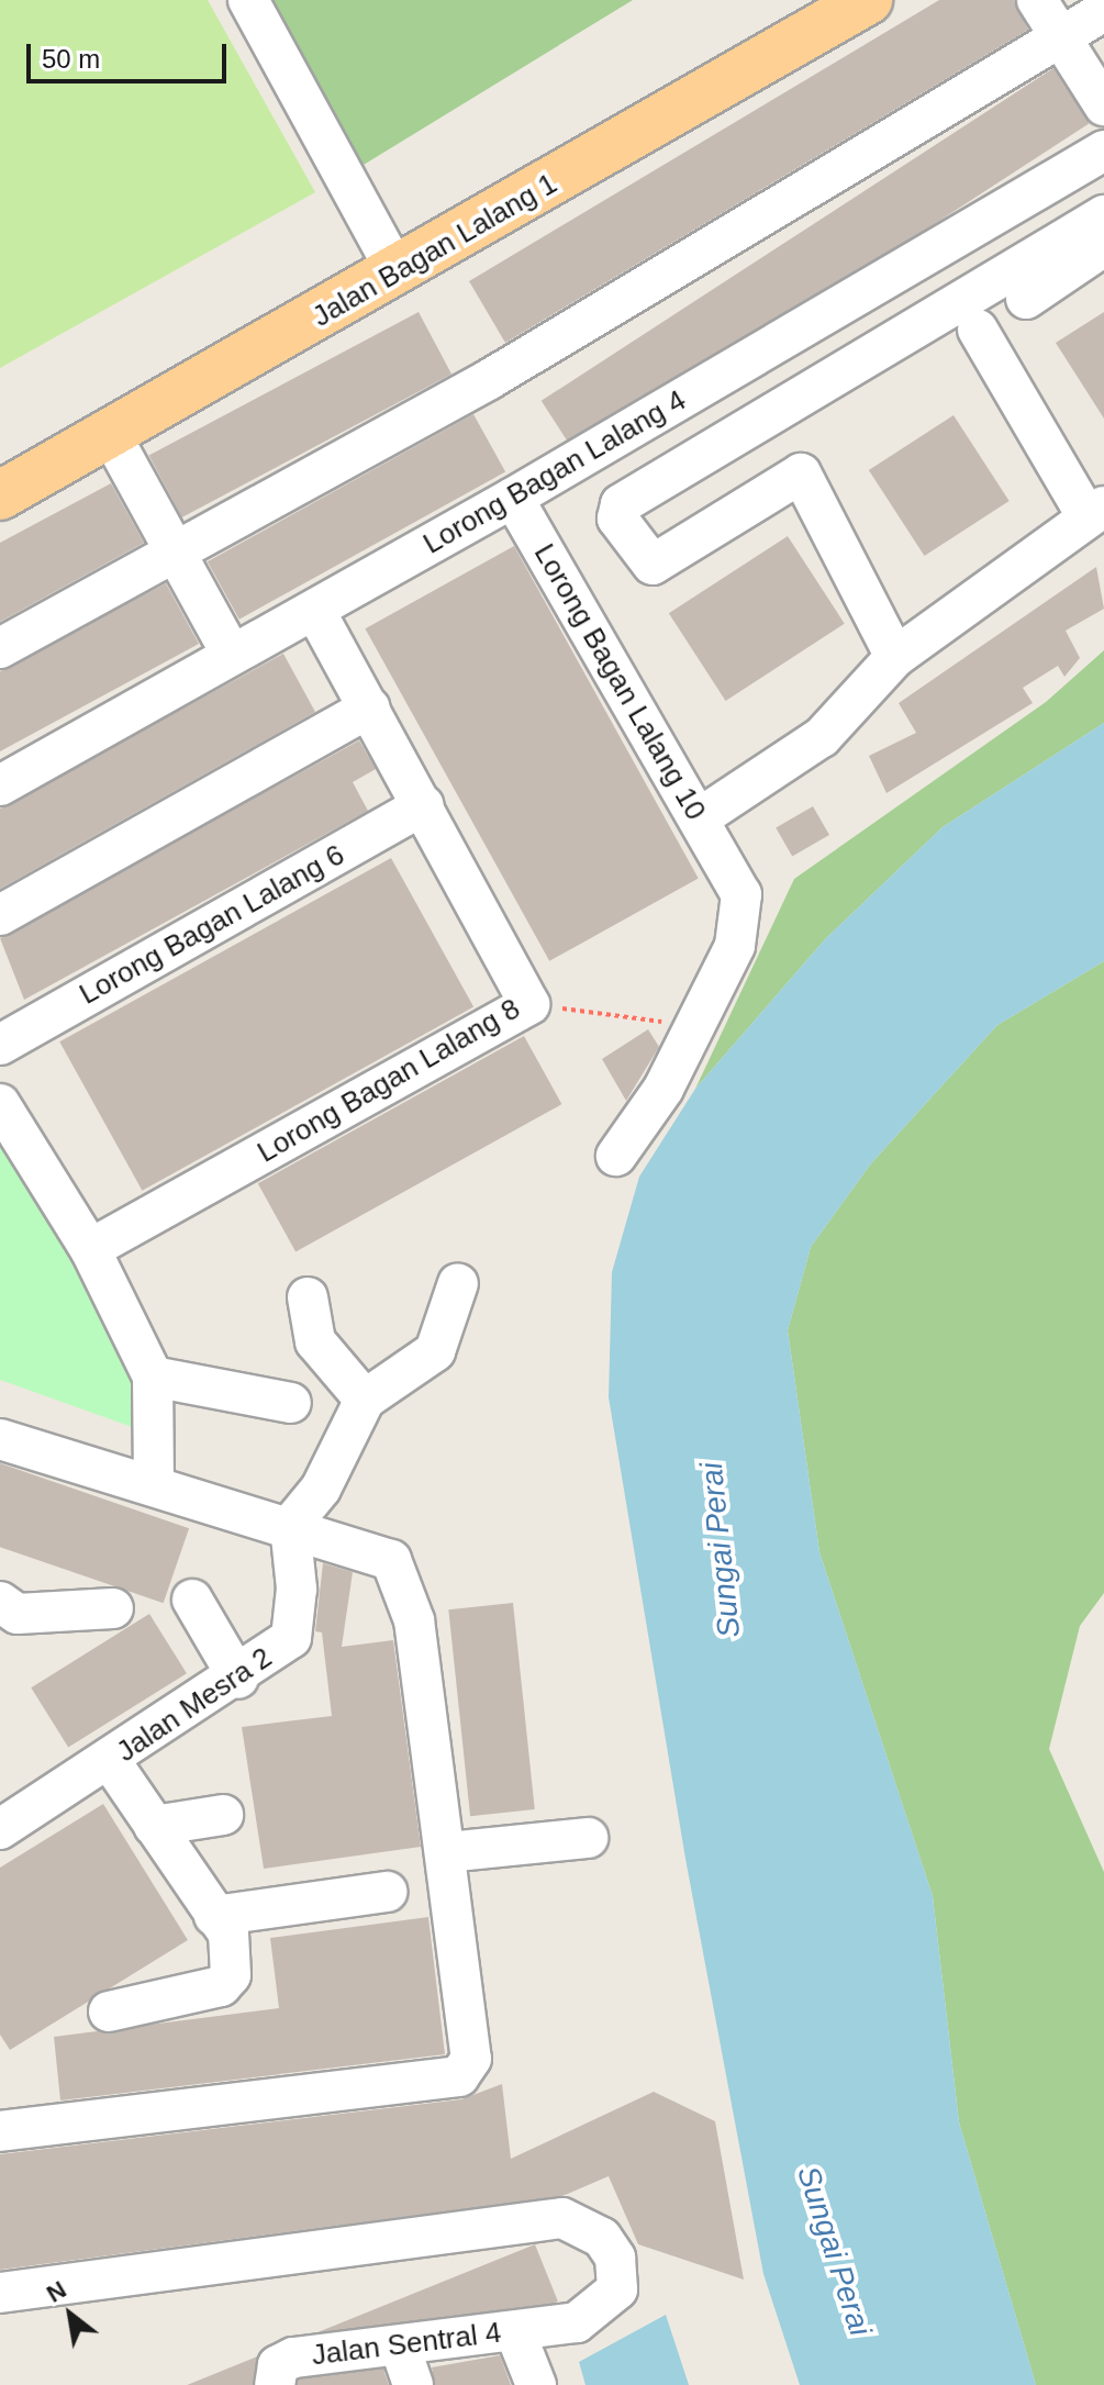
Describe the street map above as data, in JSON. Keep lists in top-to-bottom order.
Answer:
{
  "streets": {
    "main road": ["Jalan Bagan Lalang 1"],
    "street": [
      "Lorong Bagan Lalang 4",
      "Lorong Bagan Lalang 10",
      "Lorong Bagan Lalang 6",
      "Lorong Bagan Lalang 8",
      "Jalan Mesra 2",
      "Jalan Sentral 4"
    ]
  },
  "crossings": [
    ["Lorong Bagan Lalang 4", "Lorong Bagan Lalang 10"],
    ["Lorong Bagan Lalang 4", "Lorong Bagan Lalang 8"],
    ["Lorong Bagan Lalang 6", "Lorong Bagan Lalang 8"]
  ],
  "water": ["Sungai Perai"],
  "scale_bar": "50 m",
  "north": "top left"
}
